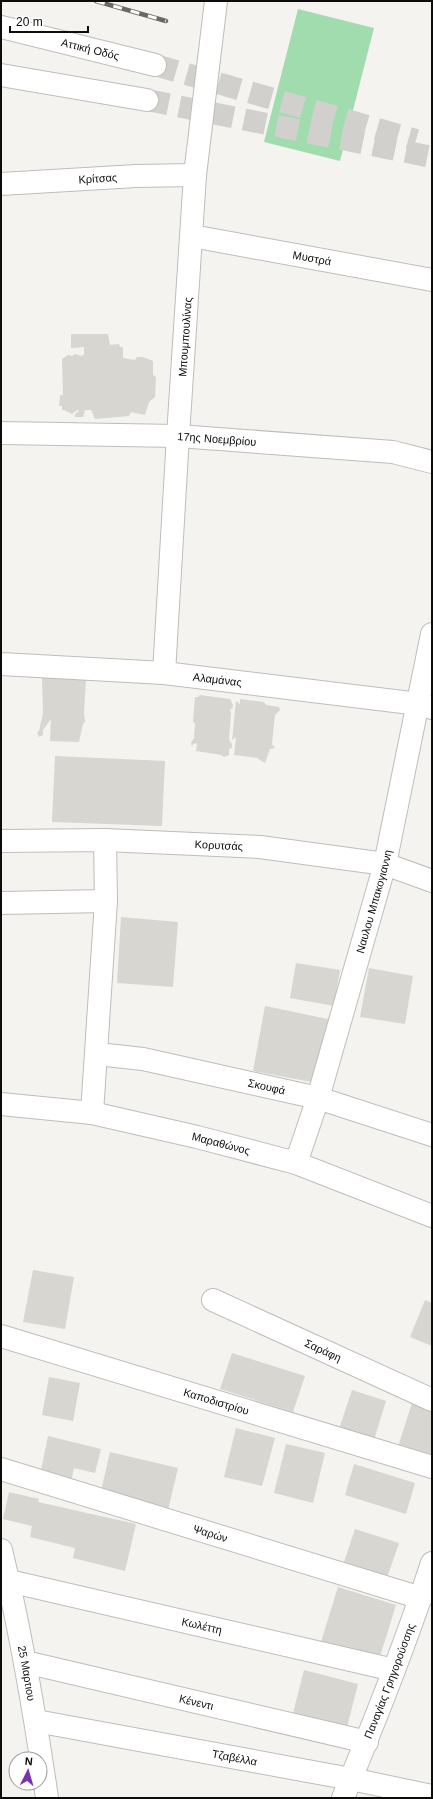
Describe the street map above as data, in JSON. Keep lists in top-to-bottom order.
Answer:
{
  "streets": {
    "main road": [
      "Αττική Οδός",
      "Κρίτσας",
      "Μυστρά",
      "Μπουμπουλίνας",
      "17ης Νοεμβρίου",
      "Αλαμάνας",
      "Κορυτσάς",
      "Ναυλου Μπακογιαννη",
      "Σκουφά",
      "Μαραθώνος",
      "Σαράφη",
      "Καποδιστρίου",
      "Ψαρών",
      "Κωλέττη",
      "25 Μαρτιου",
      "Παναγίας Γρηγορούσσης",
      "Κένεντι",
      "Τζαβέλλα"
    ]
  },
  "crossings": [
    ["Κρίτσας", "Μπουμπουλίνας"],
    ["Μυστρά", "Μπουμπουλίνας"],
    ["Μπουμπουλίνας", "17ης Νοεμβρίου"],
    ["Μπουμπουλίνας", "Αλαμάνας"],
    ["Αλαμάνας", "Ναυλου Μπακογιαννη"],
    ["Κορυτσάς", "Ναυλου Μπακογιαννη"],
    ["Ναυλου Μπακογιαννη", "Σκουφά"],
    ["Ναυλου Μπακογιαννη", "Μαραθώνος"],
    ["Ψαρών", "Παναγίας Γρηγορούσσης"],
    ["Κωλέττη", "25 Μαρτιου"],
    ["Κωλέττη", "Παναγίας Γρηγορούσσης"],
    ["25 Μαρτιου", "Κένεντι"],
    ["25 Μαρτιου", "Τζαβέλλα"],
    ["Παναγίας Γρηγορούσσης", "Κένεντι"],
    ["Παναγίας Γρηγορούσσης", "Τζαβέλλα"]
  ],
  "scale_bar": "20 m",
  "north": "top"
}
